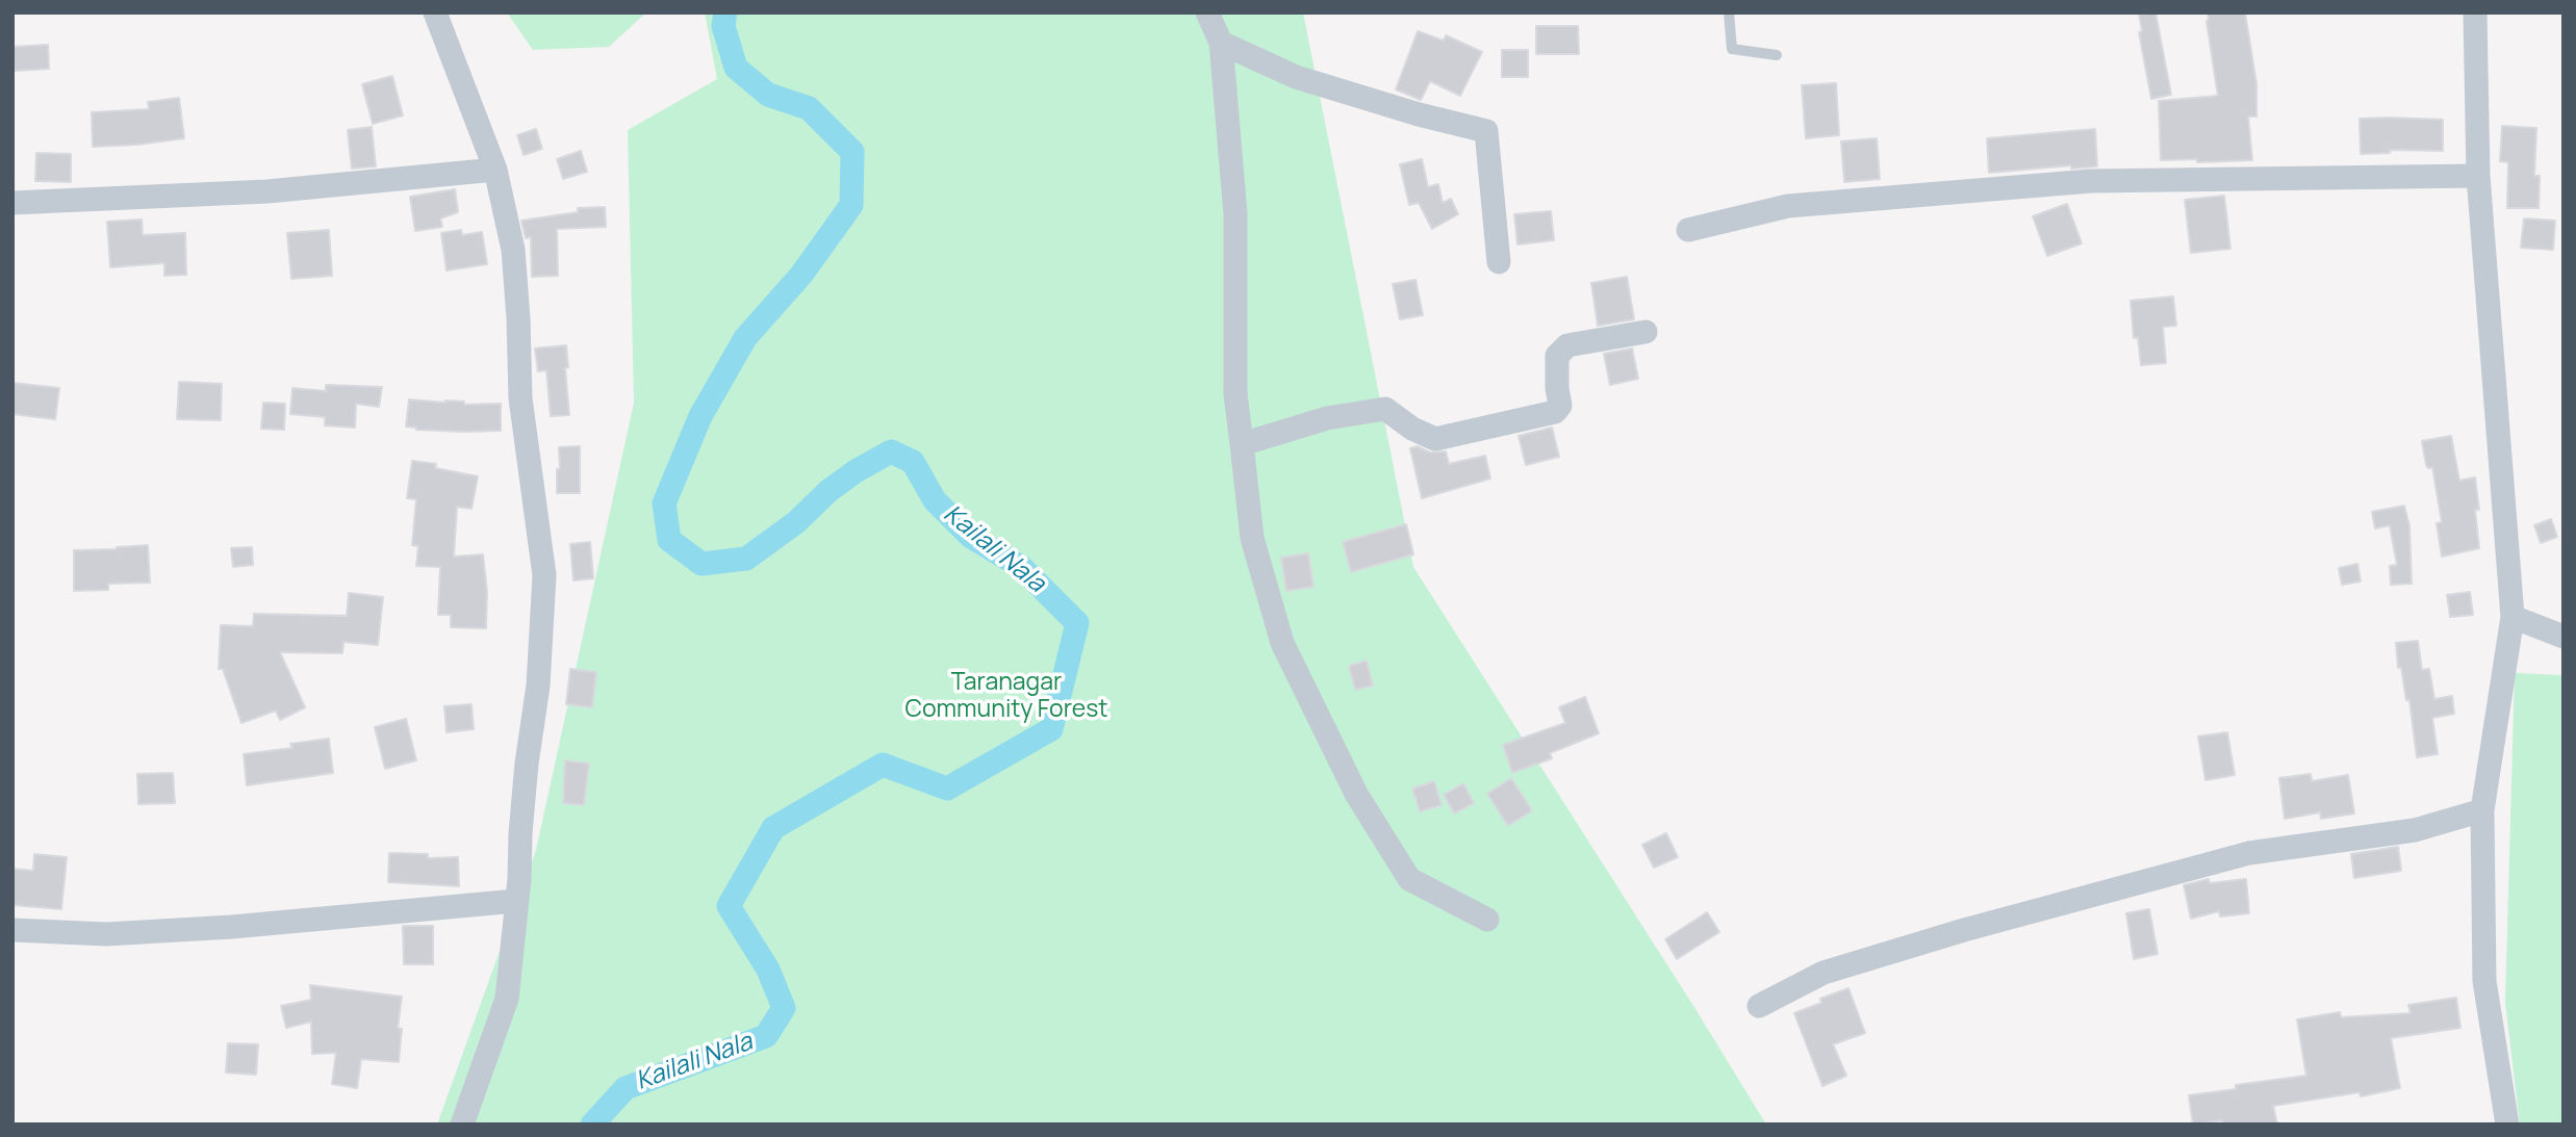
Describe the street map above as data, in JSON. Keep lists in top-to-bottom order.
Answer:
{
  "water": ["Kailali Nala"],
  "parks": ["Taranagar Community Forest"]
}
